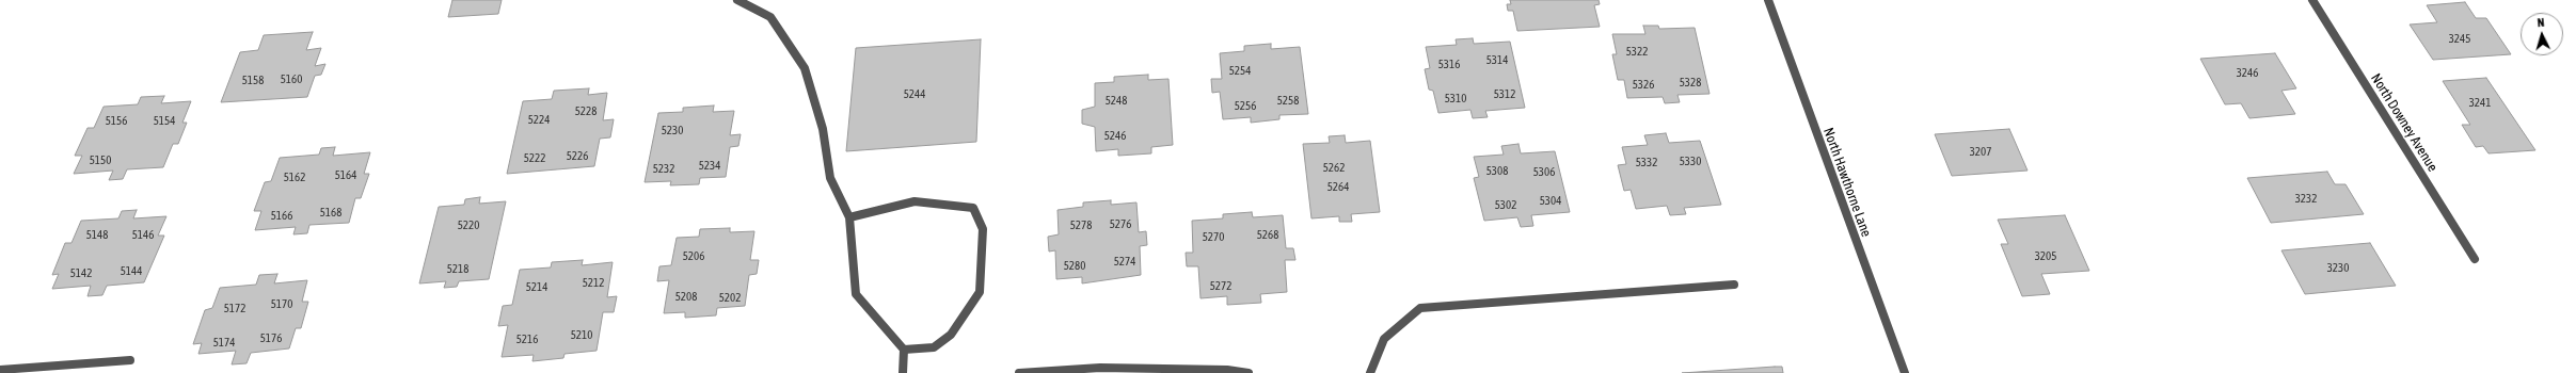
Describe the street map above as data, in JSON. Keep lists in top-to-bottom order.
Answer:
{
  "streets": {
    "street": ["North Downey Avenue", "North Hawthorne Lane"]
  },
  "house_numbers": [
    "3245",
    "5322",
    "5314",
    "5316",
    "5254",
    "3246",
    "5160",
    "5158",
    "5328",
    "5326",
    "5244",
    "5312",
    "5310",
    "5248",
    "5258",
    "3241",
    "5256",
    "5228",
    "5224",
    "5156",
    "5154",
    "5230",
    "5246",
    "3207",
    "5226",
    "5222",
    "5150",
    "5330",
    "5332",
    "5234",
    "5262",
    "5232",
    "5308",
    "5306",
    "5164",
    "5162",
    "5264",
    "3232",
    "5304",
    "5302",
    "5168",
    "5166",
    "5276",
    "5220",
    "5278",
    "5148",
    "5146",
    "5268",
    "5270",
    "5206",
    "3205",
    "5274",
    "5280",
    "3230",
    "5218",
    "5144",
    "5142",
    "5212",
    "5272",
    "5214",
    "5208",
    "5202",
    "5170",
    "5172",
    "5210",
    "5176",
    "5216",
    "5174"
  ],
  "north": "top"
}
